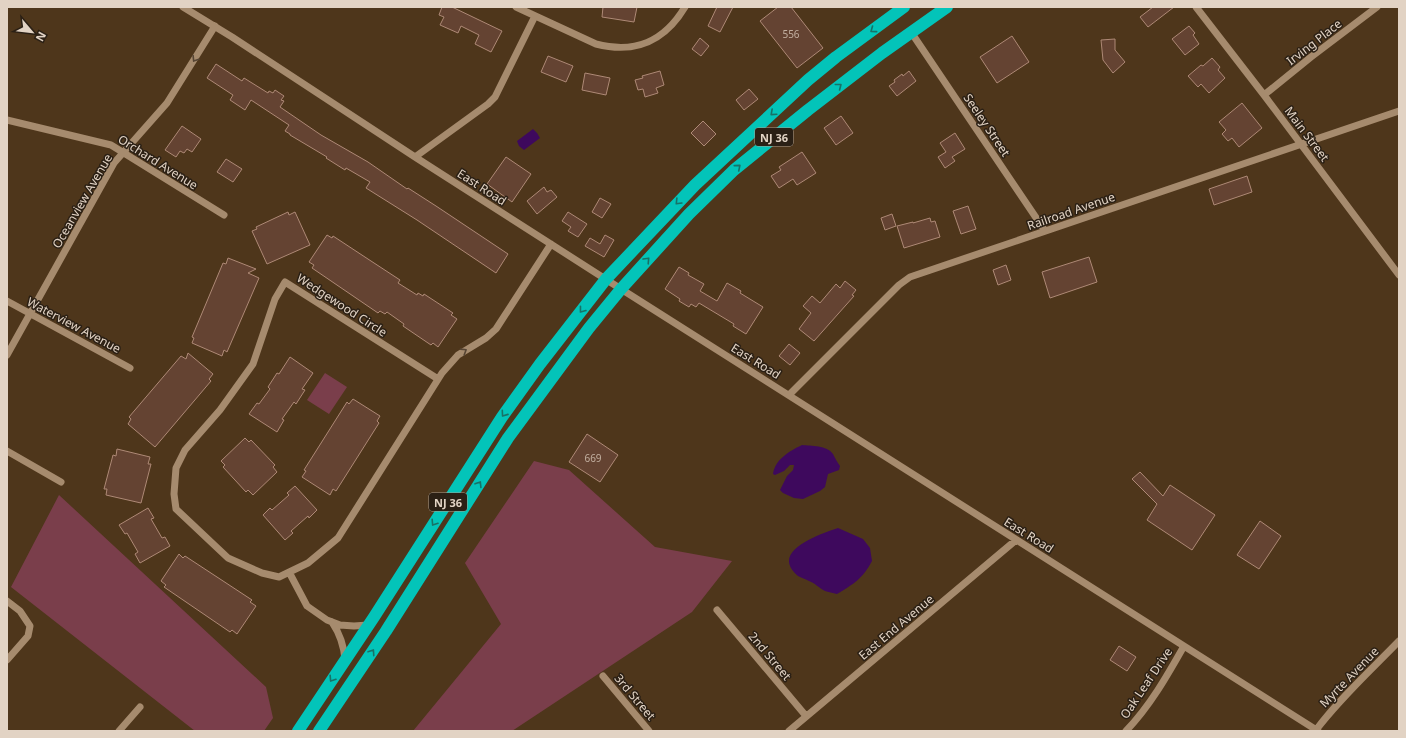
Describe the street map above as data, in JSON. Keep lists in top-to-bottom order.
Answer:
{
  "streets": {
    "highway": ["NJ 36"],
    "street": [
      "Irving Place",
      "Seeley Street",
      "Main Street",
      "Orchard Avenue",
      "East Road",
      "Oceanview Avenue",
      "Railroad Avenue",
      "Wedgewood Circle",
      "Waterview Avenue",
      "East End Avenue",
      "2nd Street",
      "Myrte Avenue",
      "Oak Leaf Drive",
      "3rd Street"
    ]
  },
  "crossings": [
    ["Irving Place", "Main Street"],
    ["Seeley Street", "NJ 36"],
    ["Seeley Street", "Railroad Avenue"],
    ["Main Street", "Railroad Avenue"],
    ["NJ 36", "East Road"],
    ["Orchard Avenue", "Oceanview Avenue"],
    ["East Road", "Oceanview Avenue"],
    ["East Road", "Railroad Avenue"],
    ["East Road", "Wedgewood Circle"],
    ["East Road", "East End Avenue"],
    ["East Road", "Myrte Avenue"],
    ["East Road", "Oak Leaf Drive"],
    ["Oceanview Avenue", "Waterview Avenue"],
    ["East End Avenue", "2nd Street"]
  ],
  "one_way": ["Oceanview Avenue"],
  "house_numbers": ["556", "669"],
  "north": "bottom right"
}
